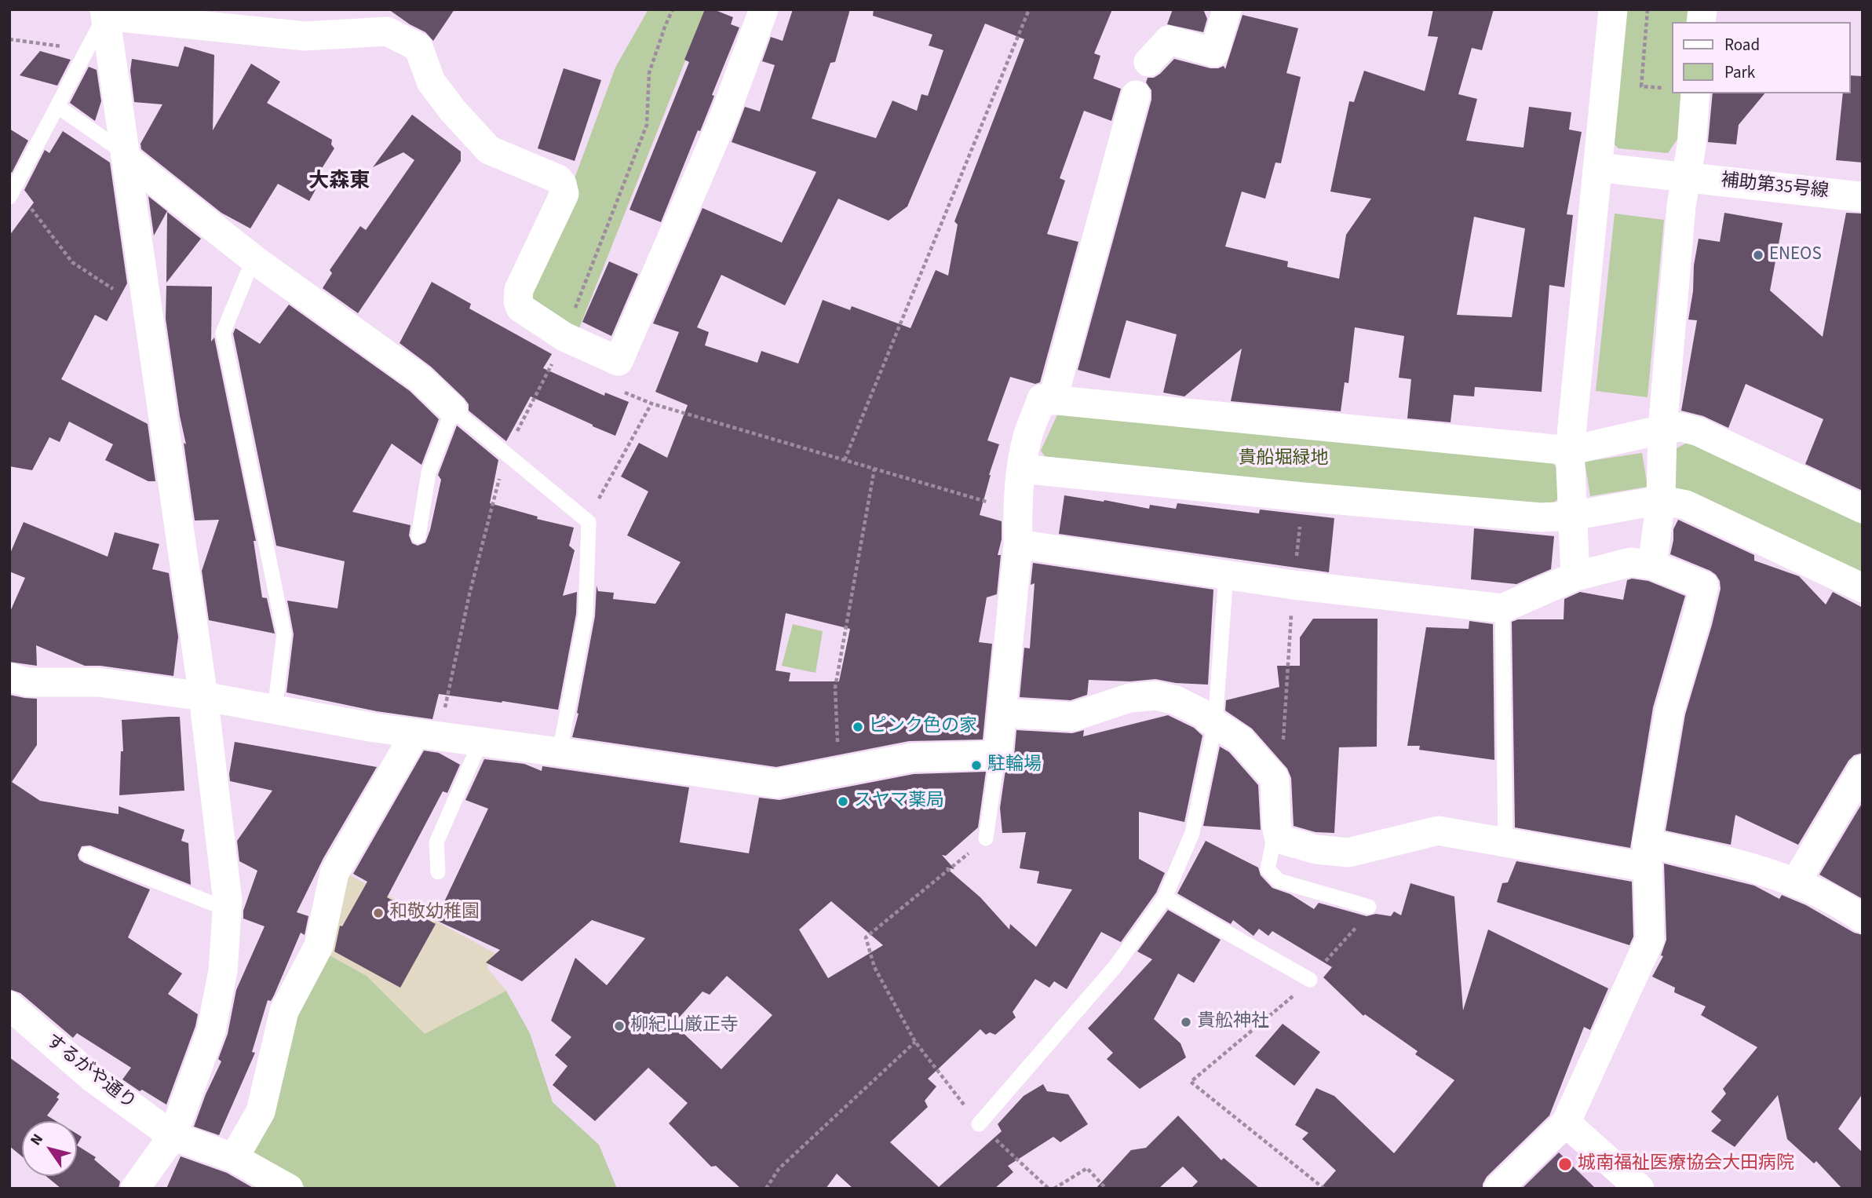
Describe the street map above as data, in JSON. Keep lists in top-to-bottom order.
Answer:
{
  "streets": {
    "street": ["補助第35号線", "するがや通り"]
  },
  "districts": ["大森東"],
  "parks": ["貴船堀緑地"],
  "places": [
    "ENEOS",
    "ピンク色の家",
    "駐輪場",
    "スヤマ薬局",
    "和敬幼稚園",
    "貴舩神社",
    "柳紀山厳正寺",
    "城南福祉医療協会大田病院"
  ],
  "legend": ["Road", "Park"],
  "north": "top left"
}
